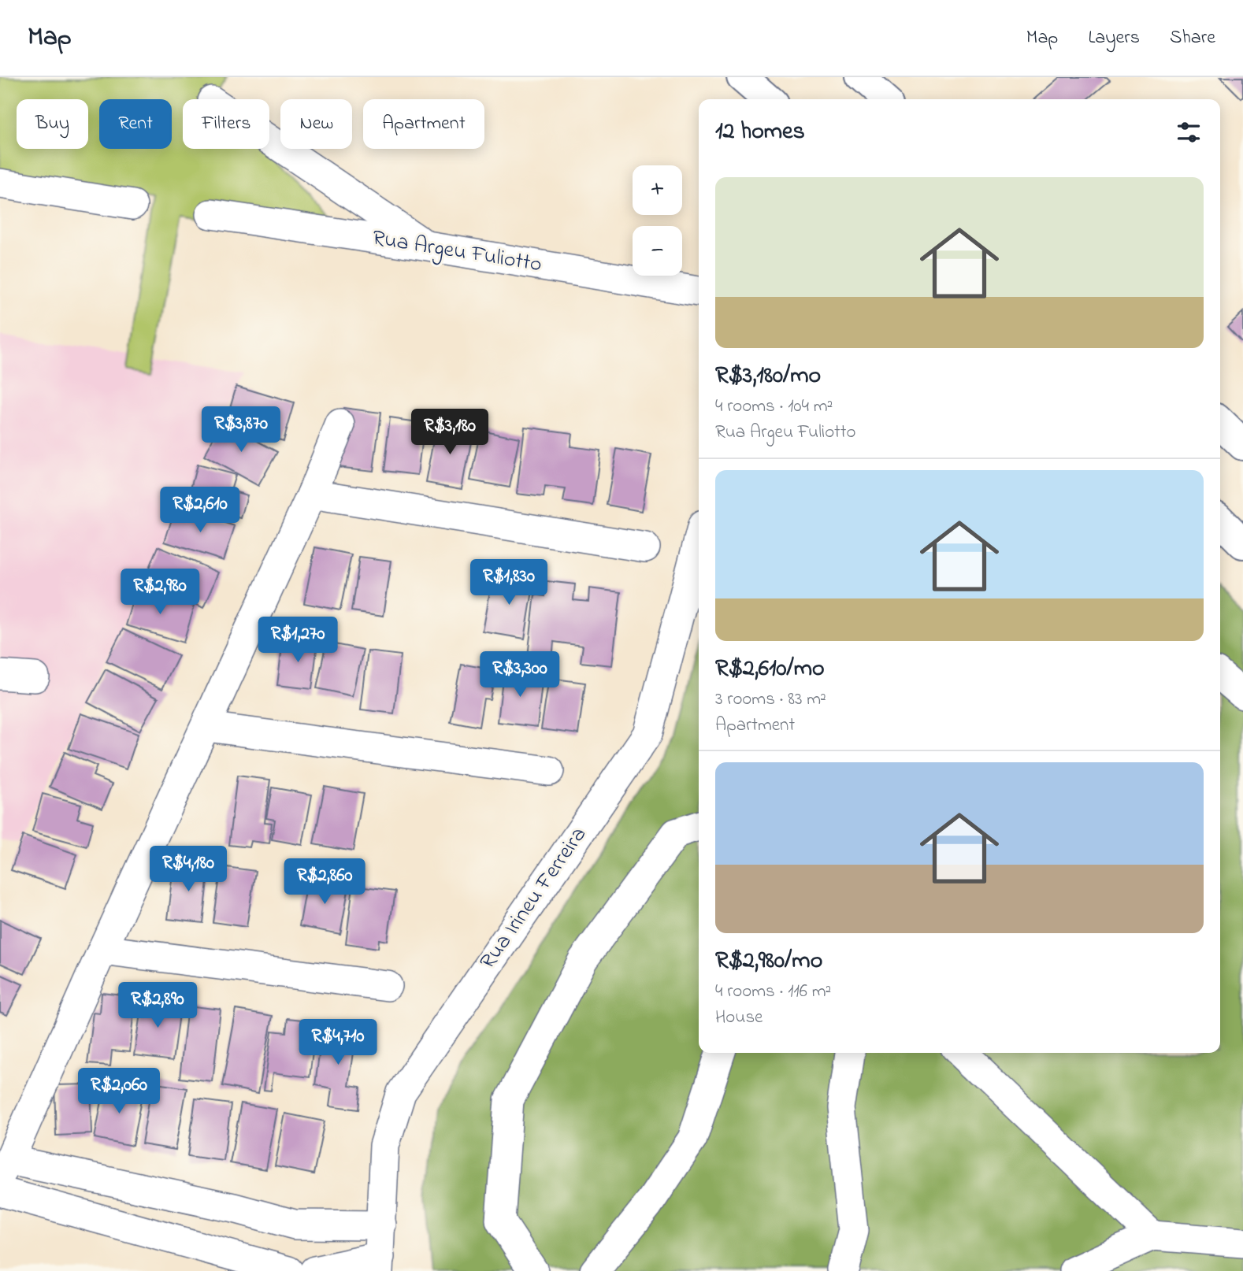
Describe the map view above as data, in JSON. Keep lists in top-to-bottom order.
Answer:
{
  "streets": {
    "street": ["Rua Argeu Fuliotto", "Rua Irineu Ferreira"]
  },
  "page": {
    "header": "Map",
    "nav": ["Map", "Layers", "Share"],
    "chip": [
      "Buy",
      "Rent",
      "Filters",
      "New",
      "Apartment"
    ],
    "heading": "12 homes",
    "map_buttons": ["+", "−"],
    "list": [
      {
        "name": "R$3,180/mo",
        "note": "4 rooms · 104 m² · Rua Argeu Fuliotto"
      },
      {
        "name": "R$2,610/mo",
        "note": "3 rooms · 83 m² · Apartment"
      },
      {
        "name": "R$2,980/mo",
        "note": "4 rooms · 116 m² · House"
      }
    ],
    "price": [
      "R$3,870",
      "R$3,180",
      "R$2,610",
      "R$1,830",
      "R$2,980",
      "R$1,270",
      "R$3,300",
      "R$4,180",
      "R$2,860",
      "R$2,890",
      "R$4,710",
      "R$2,060"
    ]
  }
}
